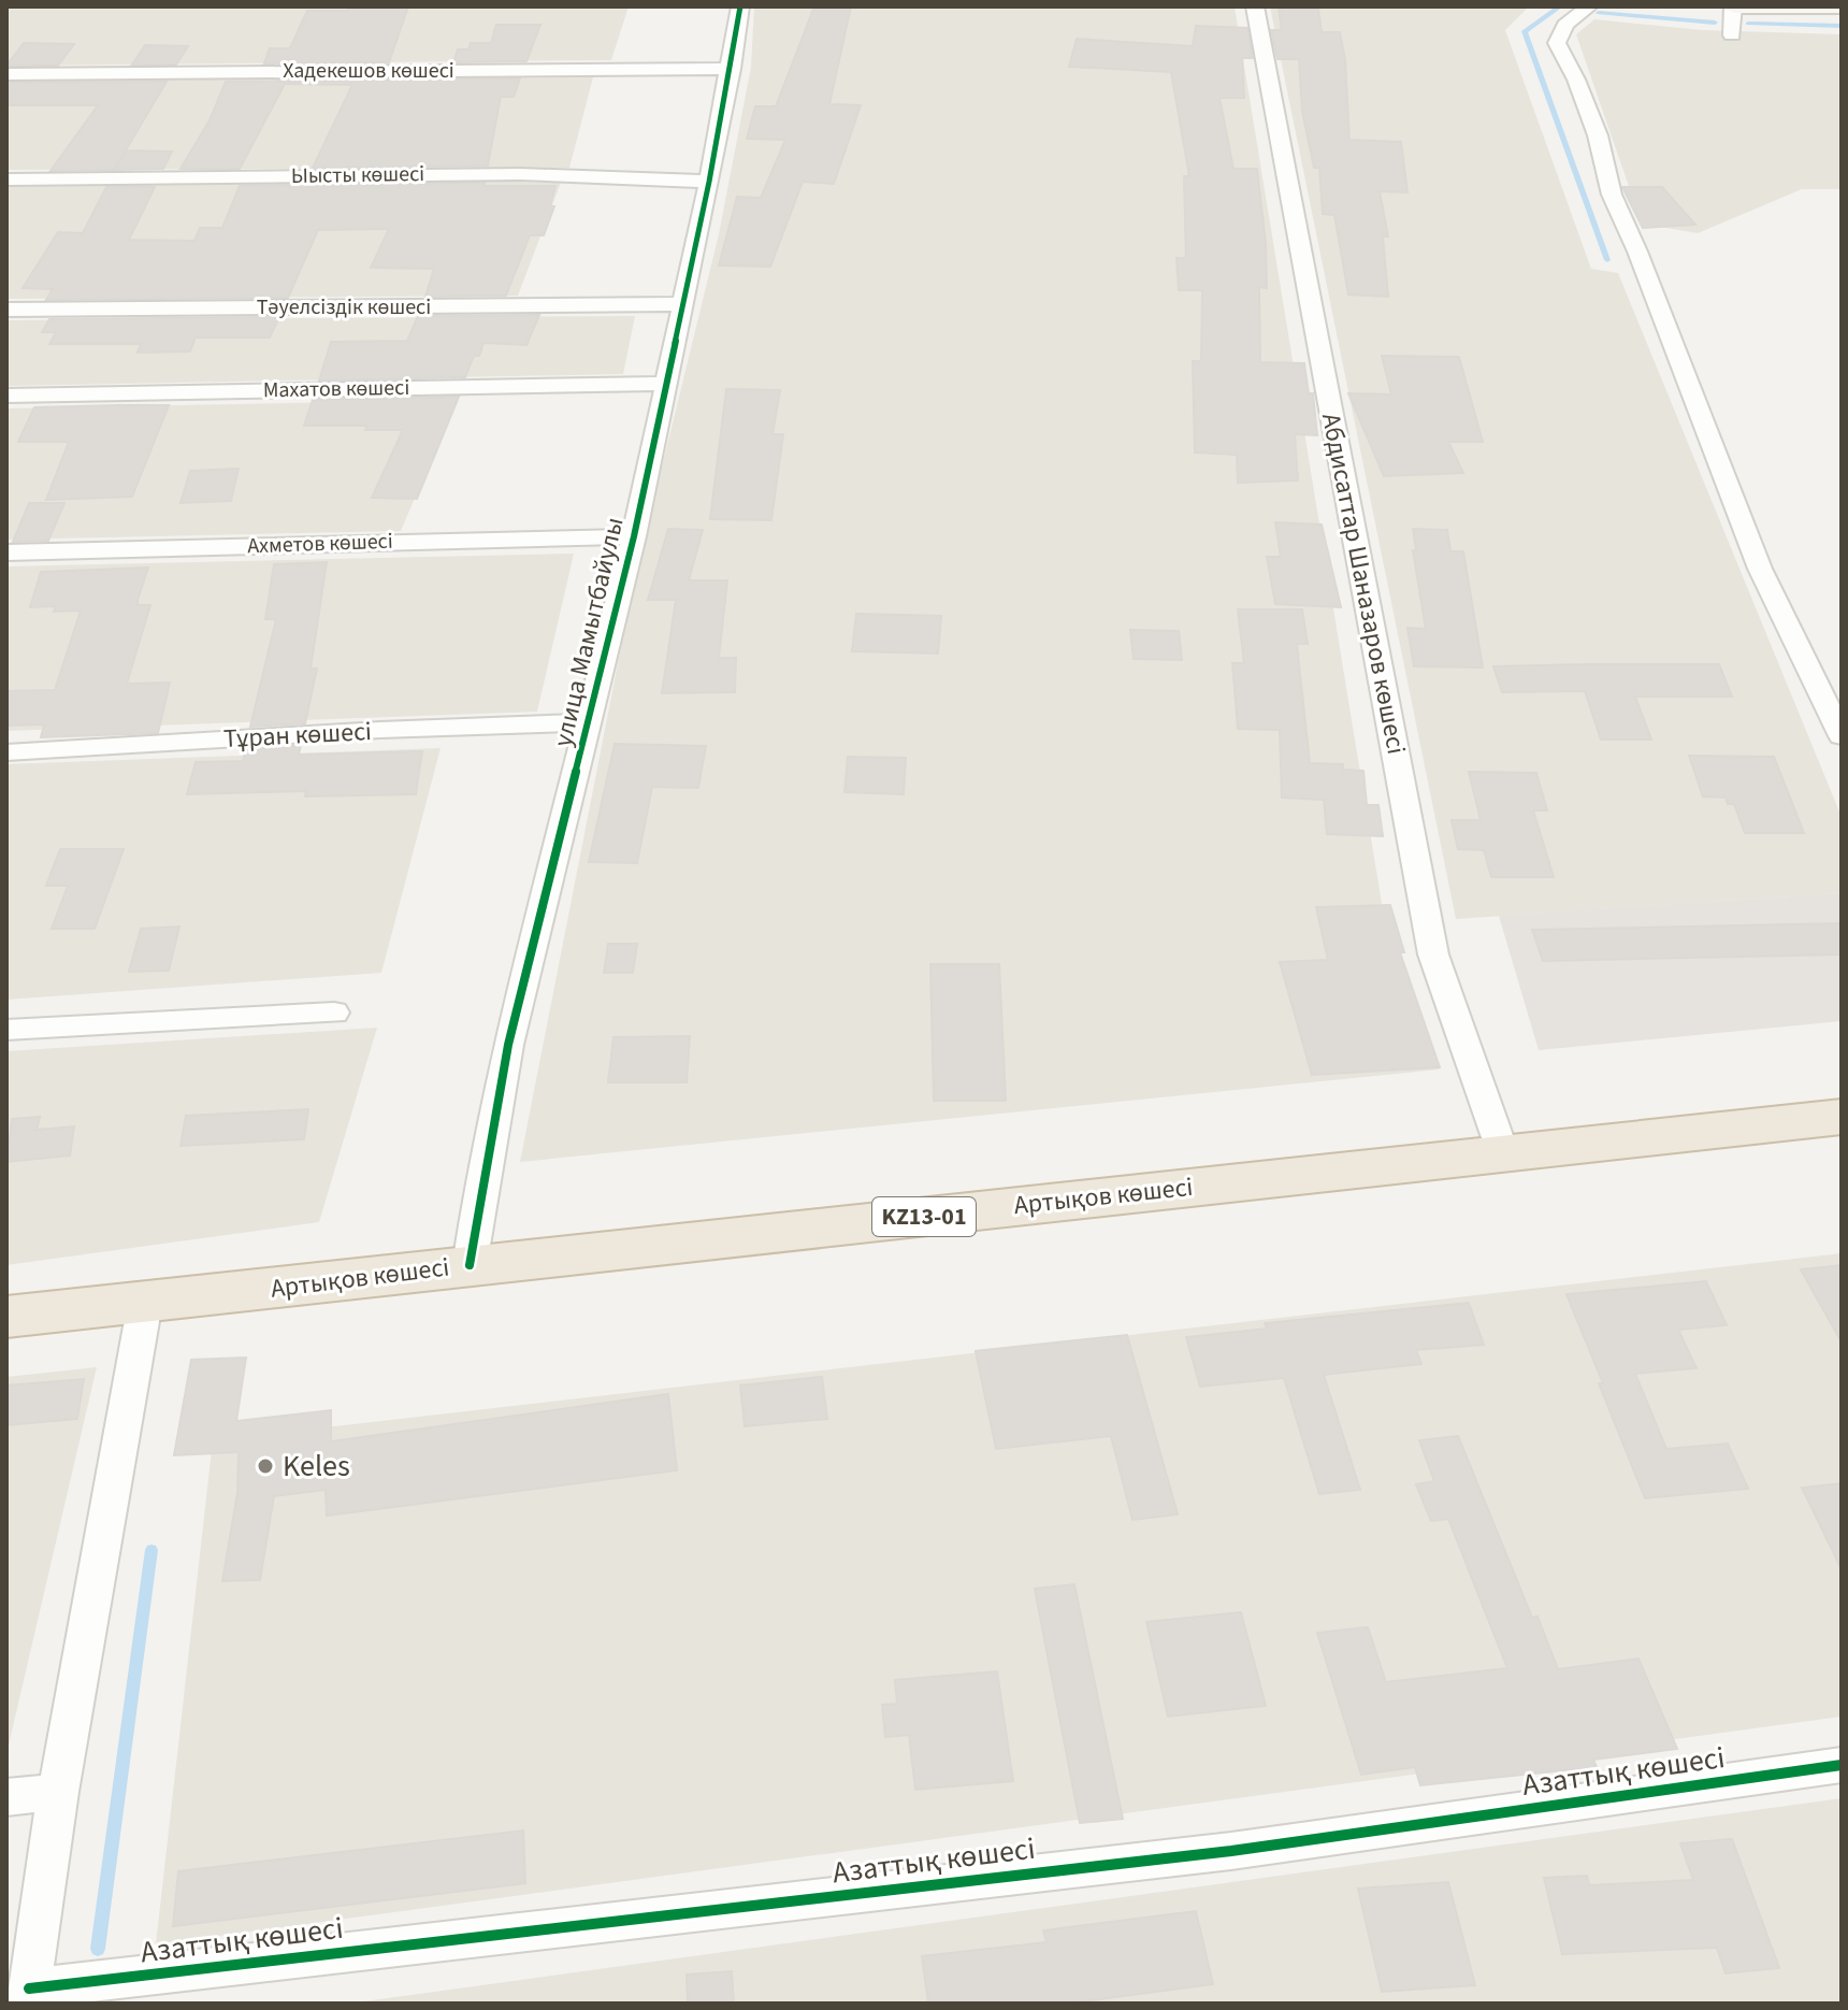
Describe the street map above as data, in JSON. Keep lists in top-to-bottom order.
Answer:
{
  "streets": {
    "highway": ["Артықов көшесі", "KZ13-01"],
    "street": [
      "Хадекешов көшесі",
      "Ыысты көшесі",
      "Тәуелсіздік көшесі",
      "Махатов көшесі",
      "Ахметов көшесі",
      "Абдисаттар Шаназаров көшесі",
      "улица Мамытбайулы",
      "Тұран көшесі",
      "Азаттық көшесі"
    ]
  },
  "crossings": [
    ["Хадекешов көшесі", "улица Мамытбайулы"],
    ["Ыысты көшесі", "улица Мамытбайулы"],
    ["Тәуелсіздік көшесі", "улица Мамытбайулы"],
    ["Махатов көшесі", "улица Мамытбайулы"],
    ["Ахметов көшесі", "улица Мамытбайулы"],
    ["Абдисаттар Шаназаров көшесі", "Артықов көшесі"],
    ["улица Мамытбайулы", "Тұран көшесі"],
    ["улица Мамытбайулы", "Артықов көшесі"]
  ],
  "places": ["Keles"]
}
